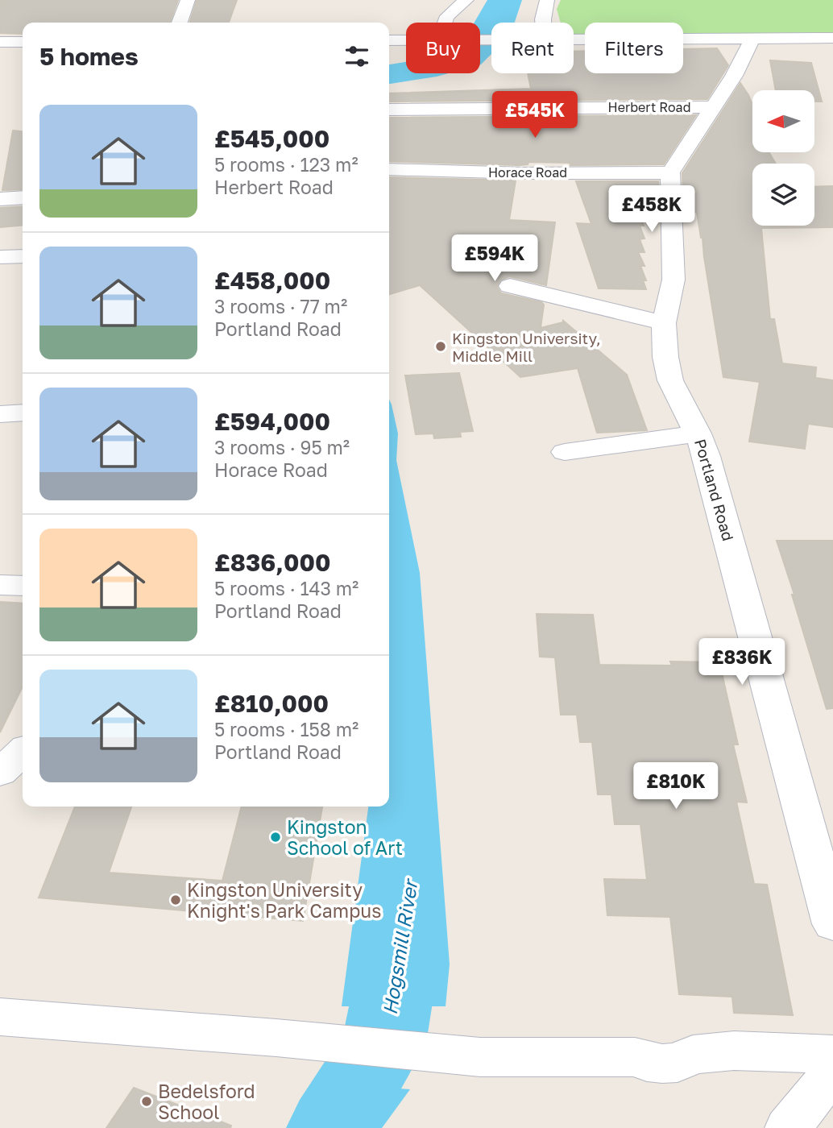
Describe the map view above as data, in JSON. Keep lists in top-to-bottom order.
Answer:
{
  "streets": {
    "street": ["Herbert Road", "Horace Road", "Portland Road"]
  },
  "crossings": [
    ["Horace Road", "Portland Road"]
  ],
  "water": ["Hogsmill River"],
  "places": [
    "Kingston University, Middle Mill",
    "Kingston School of Art",
    "Kingston University Knight's Park Campus",
    "Bedelsford School"
  ],
  "north": "left",
  "page": {
    "chip": ["Buy", "Rent", "Filters"],
    "heading": "5 homes",
    "list": [
      {
        "name": "£545,000",
        "note": "5 rooms · 123 m² · Herbert Road"
      },
      {
        "name": "£458,000",
        "note": "3 rooms · 77 m² · Portland Road"
      },
      {
        "name": "£594,000",
        "note": "3 rooms · 95 m² · Horace Road"
      },
      {
        "name": "£836,000",
        "note": "5 rooms · 143 m² · Portland Road"
      },
      {
        "name": "£810,000",
        "note": "5 rooms · 158 m² · Portland Road"
      }
    ],
    "price": [
      "£545K",
      "£458K",
      "£594K",
      "£836K",
      "£810K"
    ]
  }
}
